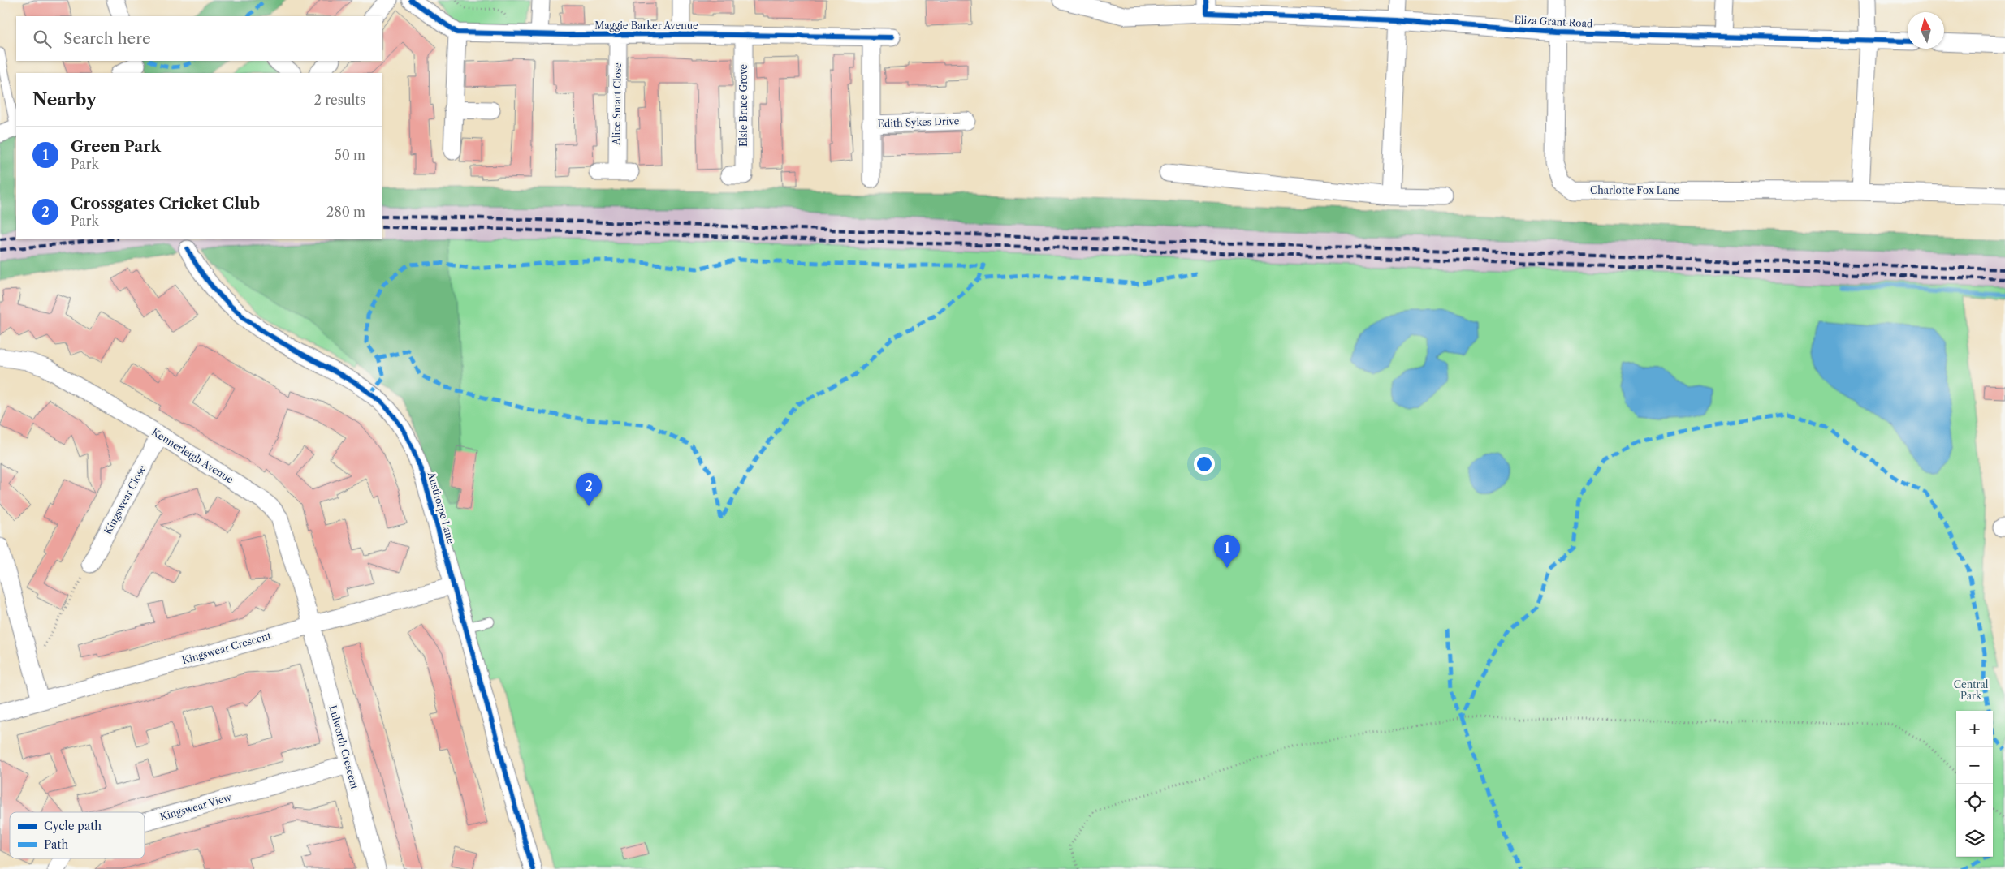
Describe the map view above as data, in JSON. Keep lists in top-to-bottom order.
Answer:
{
  "streets": {
    "street": [
      "Eliza Grant Road",
      "Maggie Barker Avenue",
      "Alice Smart Close",
      "Elsie Bruce Grove",
      "Edith Sykes Drive",
      "Charlotte Fox Lane",
      "Kennerleigh Avenue",
      "Kingswear Close",
      "Austhorpe Lane",
      "Kingswear Crescent",
      "Lulworth Crescent",
      "Kingswear View"
    ]
  },
  "crossings": [
    ["Eliza Grant Road", "Charlotte Fox Lane"],
    ["Maggie Barker Avenue", "Alice Smart Close"],
    ["Maggie Barker Avenue", "Elsie Bruce Grove"],
    ["Maggie Barker Avenue", "Edith Sykes Drive"],
    ["Kennerleigh Avenue", "Kingswear Close"],
    ["Kennerleigh Avenue", "Kingswear Crescent"],
    ["Kennerleigh Avenue", "Lulworth Crescent"],
    ["Austhorpe Lane", "Kingswear Crescent"],
    ["Kingswear Crescent", "Lulworth Crescent"],
    ["Lulworth Crescent", "Kingswear View"]
  ],
  "parks": ["Central Park"],
  "legend": ["Cycle path", "Path"],
  "north": "top",
  "page": {
    "search": "Search here",
    "heading": ["Nearby", "2 results"],
    "list": [
      {
        "mark": "1",
        "name": "Green Park",
        "note": "Park",
        "value": "50 m"
      },
      {
        "mark": "2",
        "name": "Crossgates Cricket Club",
        "note": "Park",
        "value": "280 m"
      }
    ],
    "pins": ["2", "1"],
    "map_buttons": ["+", "−"]
  }
}
